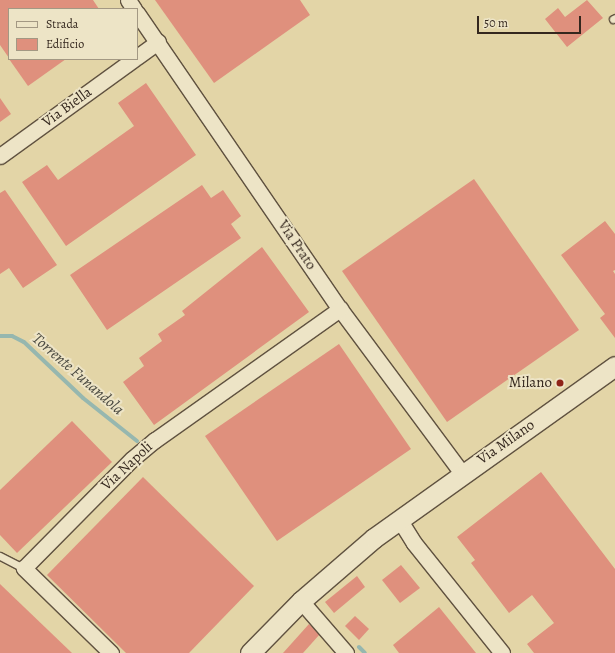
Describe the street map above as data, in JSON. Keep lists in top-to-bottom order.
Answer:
{
  "streets": {
    "street": [
      "Via Biella",
      "Via Prato",
      "Via Milano",
      "Via Napoli"
    ]
  },
  "crossings": [
    ["Via Prato", "Via Milano"],
    ["Via Prato", "Via Napoli"]
  ],
  "water": ["Torrente Funandola"],
  "places": ["Milano"],
  "legend": ["Strada", "Edificio"],
  "scale_bar": "50 m"
}
